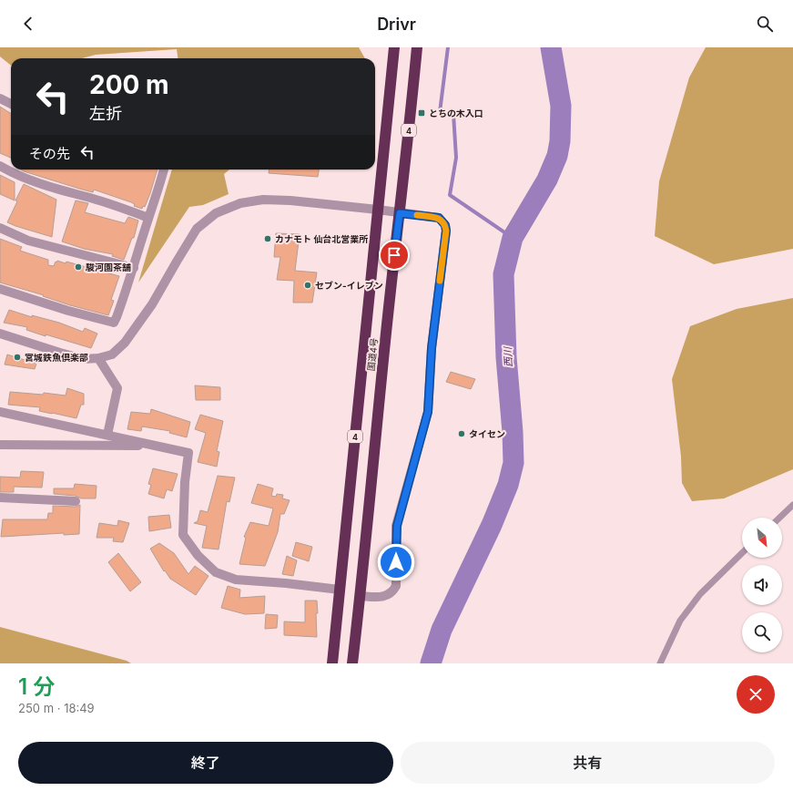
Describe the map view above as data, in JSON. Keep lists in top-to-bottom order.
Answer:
{
  "streets": {
    "highway": ["4", "国道4号"]
  },
  "water": ["西川"],
  "places": {
    "transit": ["とちの木入口"],
    "other": [
      "カナモト 仙台北営業所",
      "駿河園茶舗",
      "セブン-イレブン",
      "宮城鉄魚倶楽部",
      "タイセン"
    ]
  },
  "north": "bottom right",
  "page": {
    "header": "Drivr",
    "turn": ["200 m", "左折"],
    "then": "その先",
    "heading": ["1 分", "250 m · 18:49"],
    "buttons": ["終了", "共有"]
  }
}
